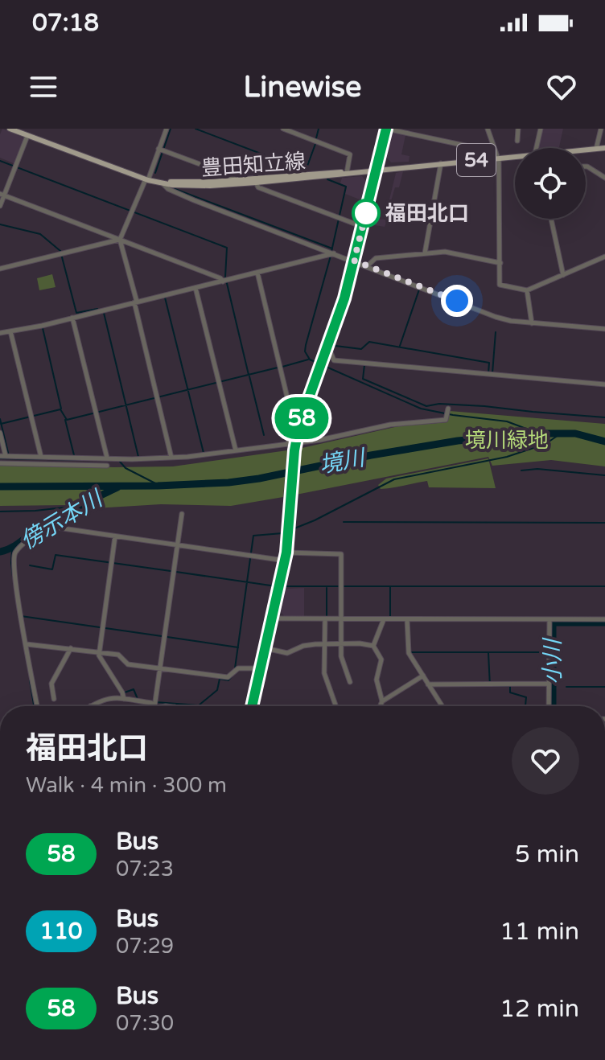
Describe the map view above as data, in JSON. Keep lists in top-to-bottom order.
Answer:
{
  "streets": {
    "main road": ["54", "豊田知立線"]
  },
  "water": ["境川", "傍示本川", "小川"],
  "parks": ["境川緑地"],
  "places": ["福田北口"],
  "lines": ["bus line 58"],
  "page": {
    "status": "07:18",
    "header": "Linewise",
    "on_map": "58",
    "heading": ["福田北口", "Walk · 4 min · 300 m"],
    "list": [
      {
        "mark": "58",
        "name": "Bus",
        "note": "07:23",
        "value": "5 min"
      },
      {
        "mark": "110",
        "name": "Bus",
        "note": "07:29",
        "value": "11 min"
      },
      {
        "mark": "58",
        "name": "Bus",
        "note": "07:30",
        "value": "12 min"
      }
    ]
  }
}
